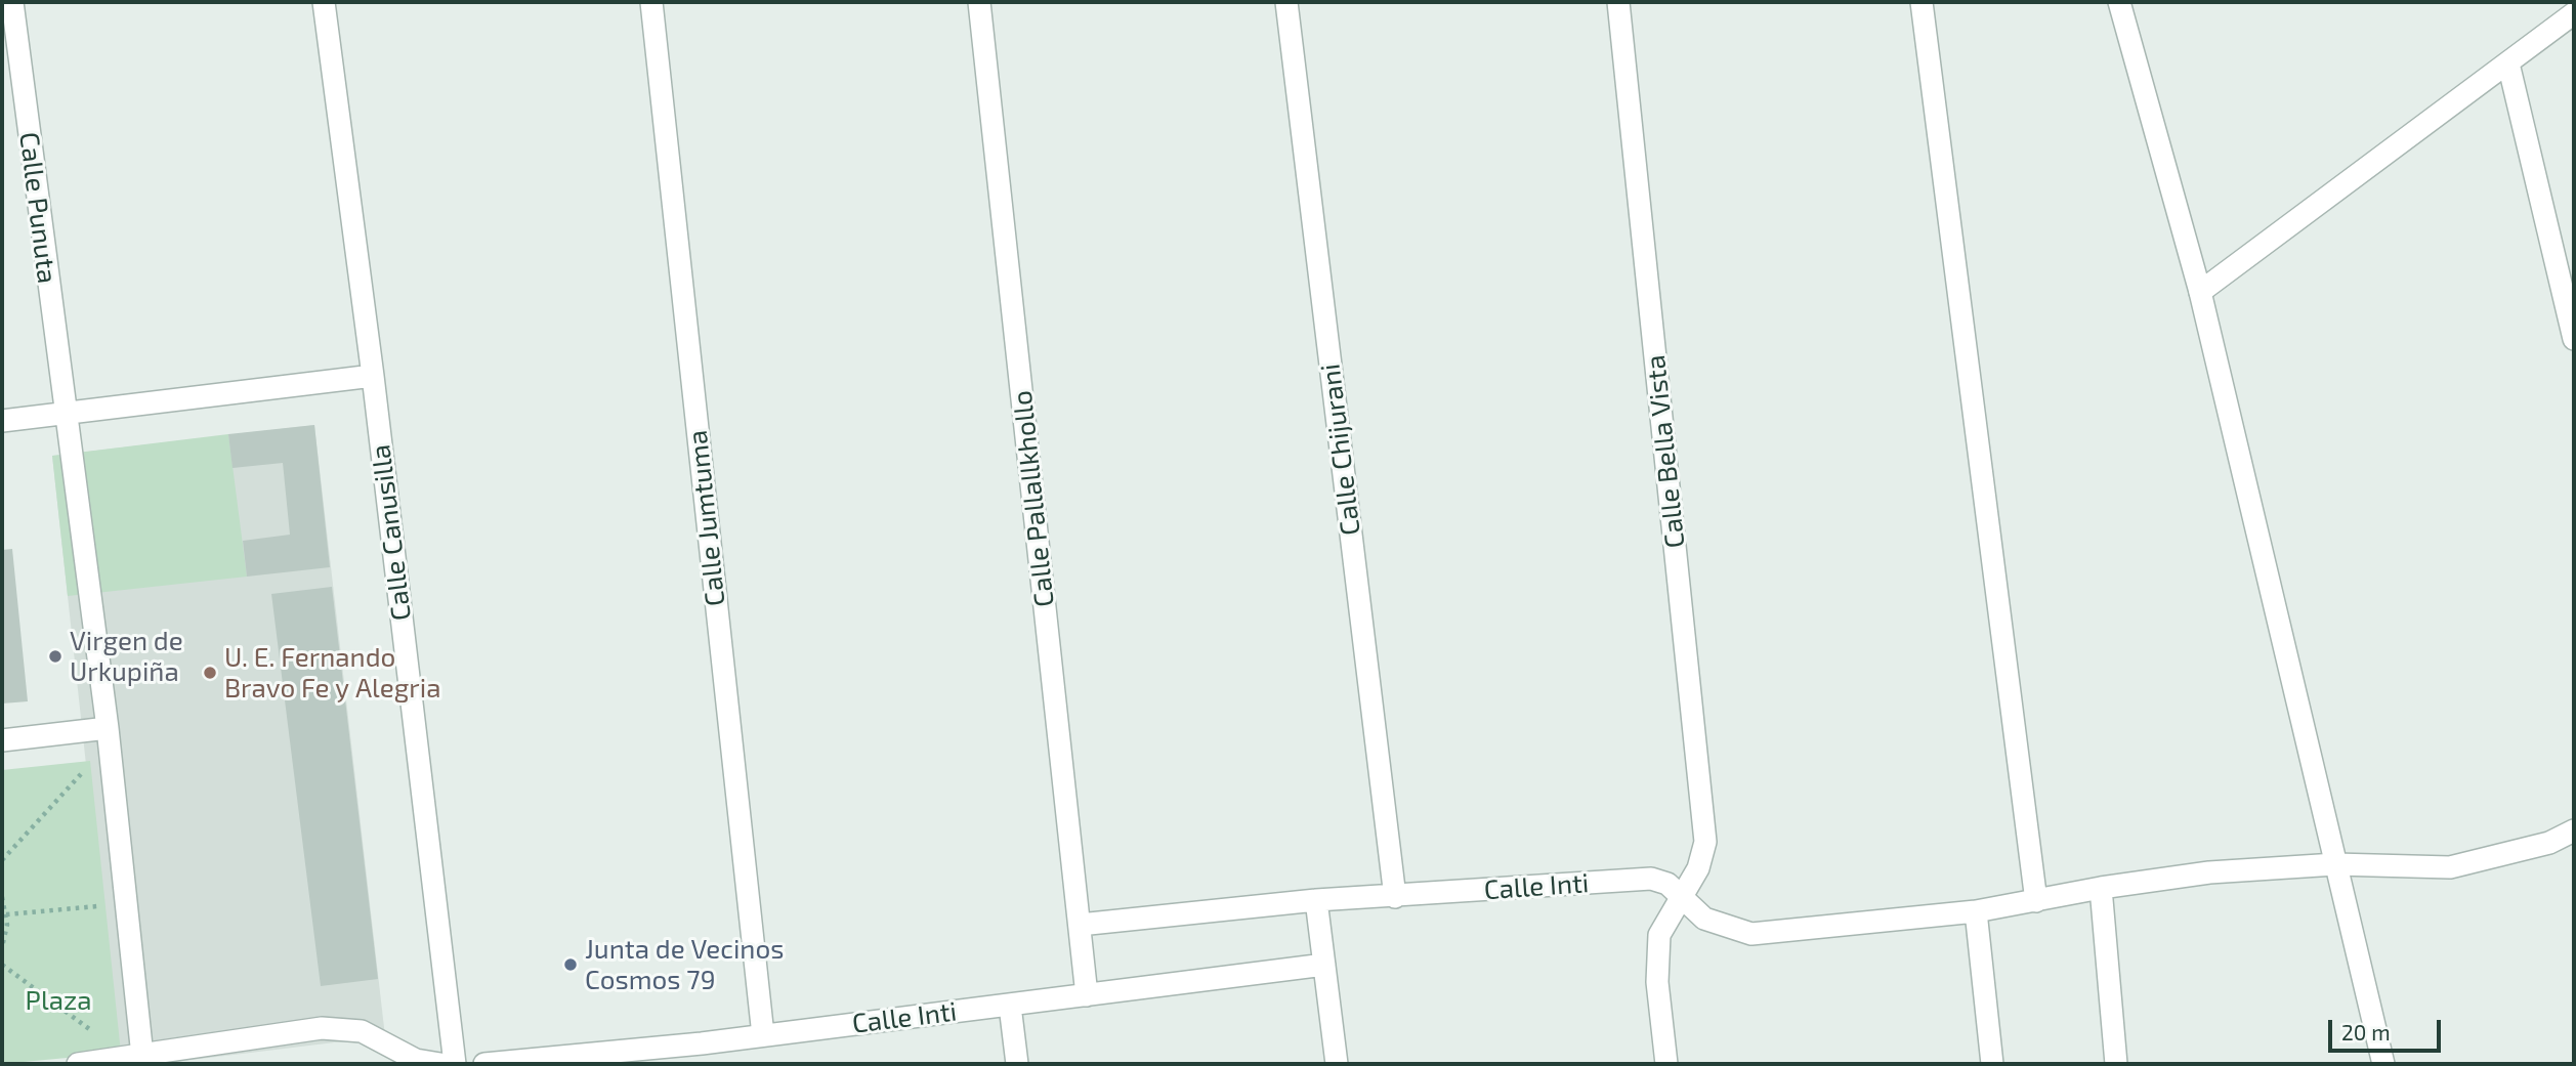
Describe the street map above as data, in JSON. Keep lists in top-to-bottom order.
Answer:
{
  "streets": {
    "street": [
      "Calle Punuta",
      "Calle Chijurani",
      "Calle Bella Vista",
      "Calle Pallallkhollo",
      "Calle Jumtuma",
      "Calle Canusilla",
      "Calle Inti"
    ]
  },
  "crossings": [
    ["Calle Chijurani", "Calle Inti"],
    ["Calle Bella Vista", "Calle Inti"],
    ["Calle Pallallkhollo", "Calle Inti"],
    ["Calle Jumtuma", "Calle Inti"]
  ],
  "parks": ["Plaza"],
  "places": ["Virgen de Urkupiña", "U. E. Fernando Bravo Fe y Alegria", "Junta de Vecinos Cosmos 79"],
  "scale_bar": "20 m"
}
